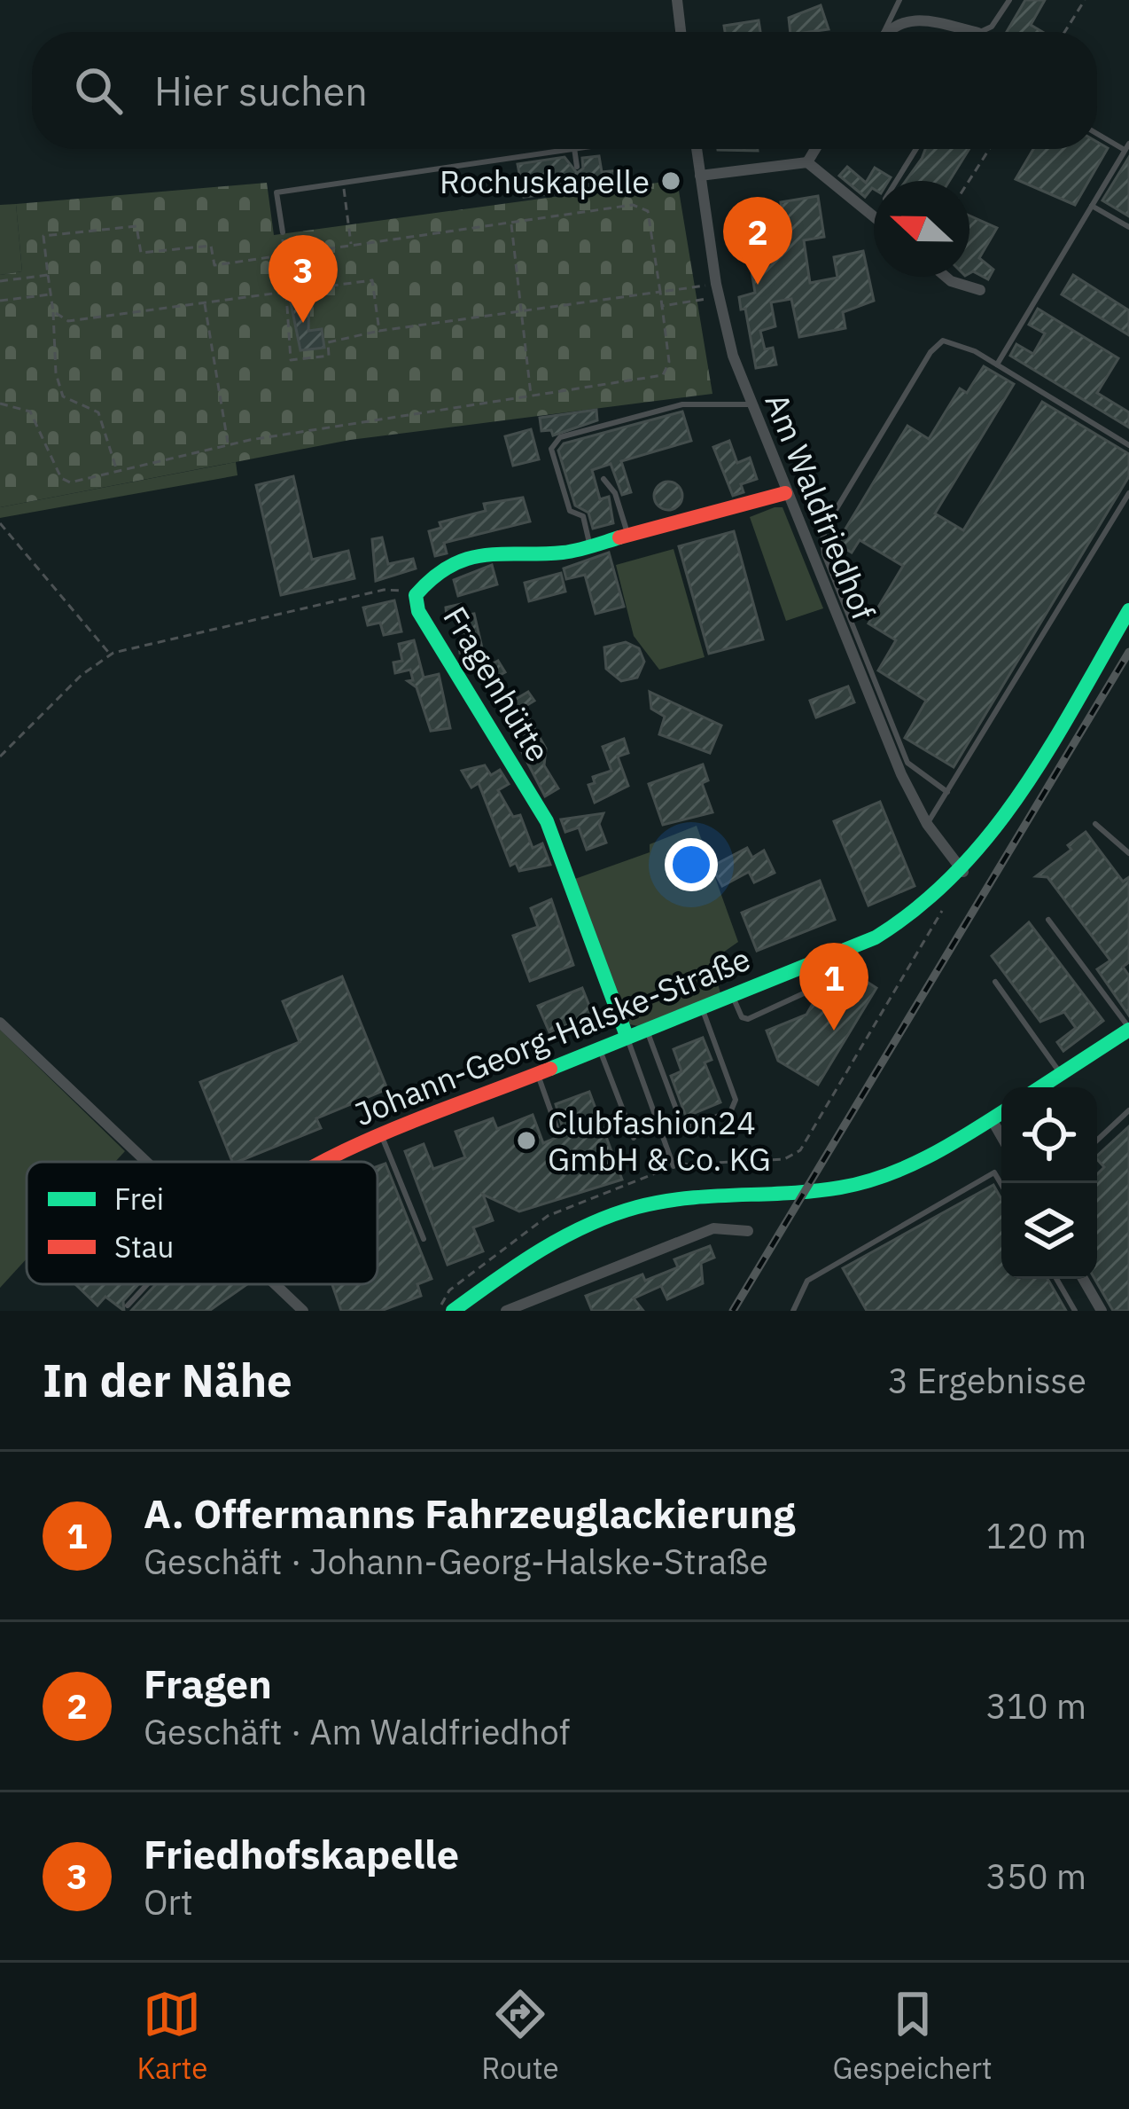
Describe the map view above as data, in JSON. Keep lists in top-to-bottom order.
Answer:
{
  "streets": {
    "street": ["Am Waldfriedhof", "Fragenhütte", "Johann-Georg-Halske-Straße"]
  },
  "crossings": [
    ["Am Waldfriedhof", "Fragenhütte"],
    ["Am Waldfriedhof", "Johann-Georg-Halske-Straße"],
    ["Fragenhütte", "Johann-Georg-Halske-Straße"]
  ],
  "places": ["Rochuskapelle", "Clubfashion24 GmbH & Co. KG"],
  "legend": ["Frei", "Stau"],
  "north": "left",
  "page": {
    "search": "Hier suchen",
    "pins": ["2", "3", "1"],
    "heading": ["In der Nähe", "3 Ergebnisse"],
    "list": [
      {
        "mark": "1",
        "name": "A. Offermanns Fahrzeuglackierung",
        "note": "Geschäft · Johann-Georg-Halske-Straße",
        "value": "120 m"
      },
      {
        "mark": "2",
        "name": "Fragen",
        "note": "Geschäft · Am Waldfriedhof",
        "value": "310 m"
      },
      {
        "mark": "3",
        "name": "Friedhofskapelle",
        "note": "Ort",
        "value": "350 m"
      }
    ],
    "nav": ["Karte", "Route", "Gespeichert"]
  }
}
